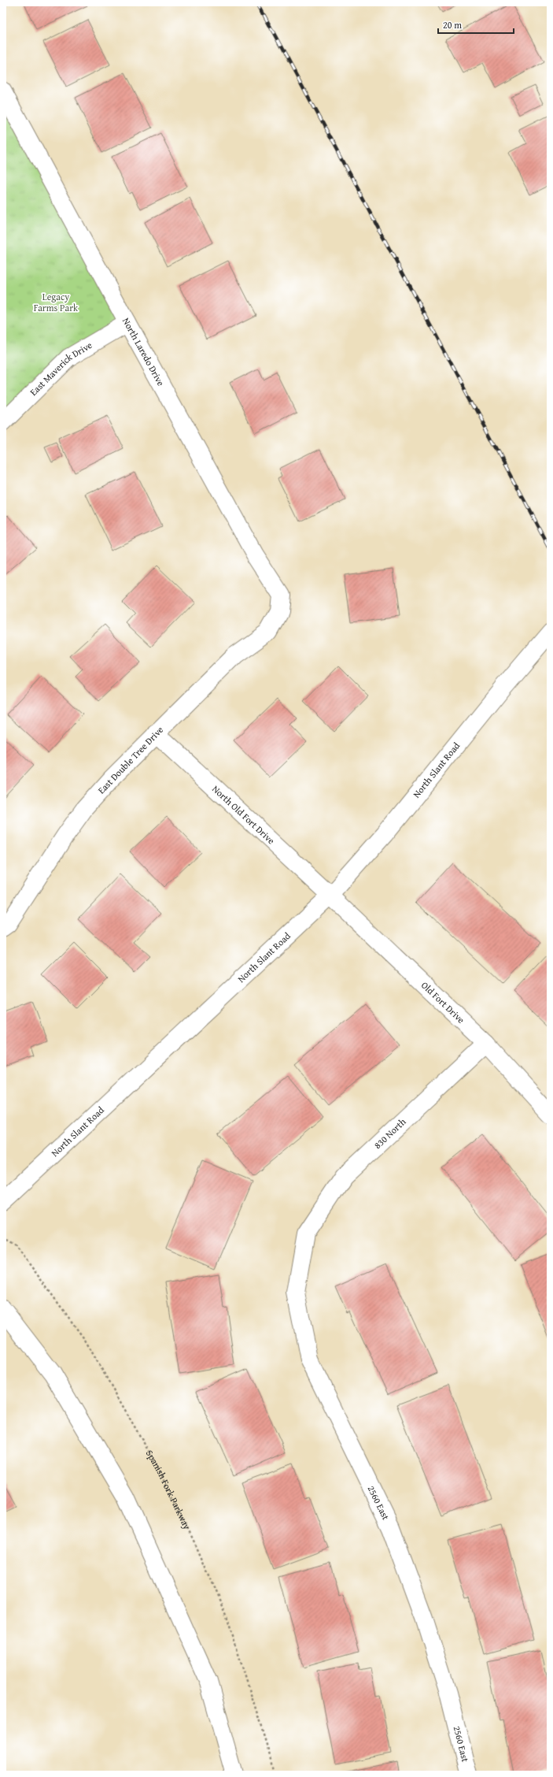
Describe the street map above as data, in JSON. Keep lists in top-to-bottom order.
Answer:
{
  "streets": {
    "street": [
      "North Laredo Drive",
      "East Maverick Drive",
      "East Double Tree Drive",
      "North Slant Road",
      "North Old Fort Drive",
      "Old Fort Drive",
      "830 North",
      "2560 East"
    ],
    "path": ["Spanish Fork Parkway"]
  },
  "crossings": [
    ["North Laredo Drive", "East Maverick Drive"],
    ["North Laredo Drive", "East Double Tree Drive"],
    ["East Double Tree Drive", "North Old Fort Drive"],
    ["North Slant Road", "North Old Fort Drive"],
    ["North Slant Road", "Old Fort Drive"],
    ["North Old Fort Drive", "Old Fort Drive"],
    ["Old Fort Drive", "830 North"],
    ["830 North", "2560 East"]
  ],
  "parks": ["Legacy Farms Park"],
  "scale_bar": "20 m"
}
